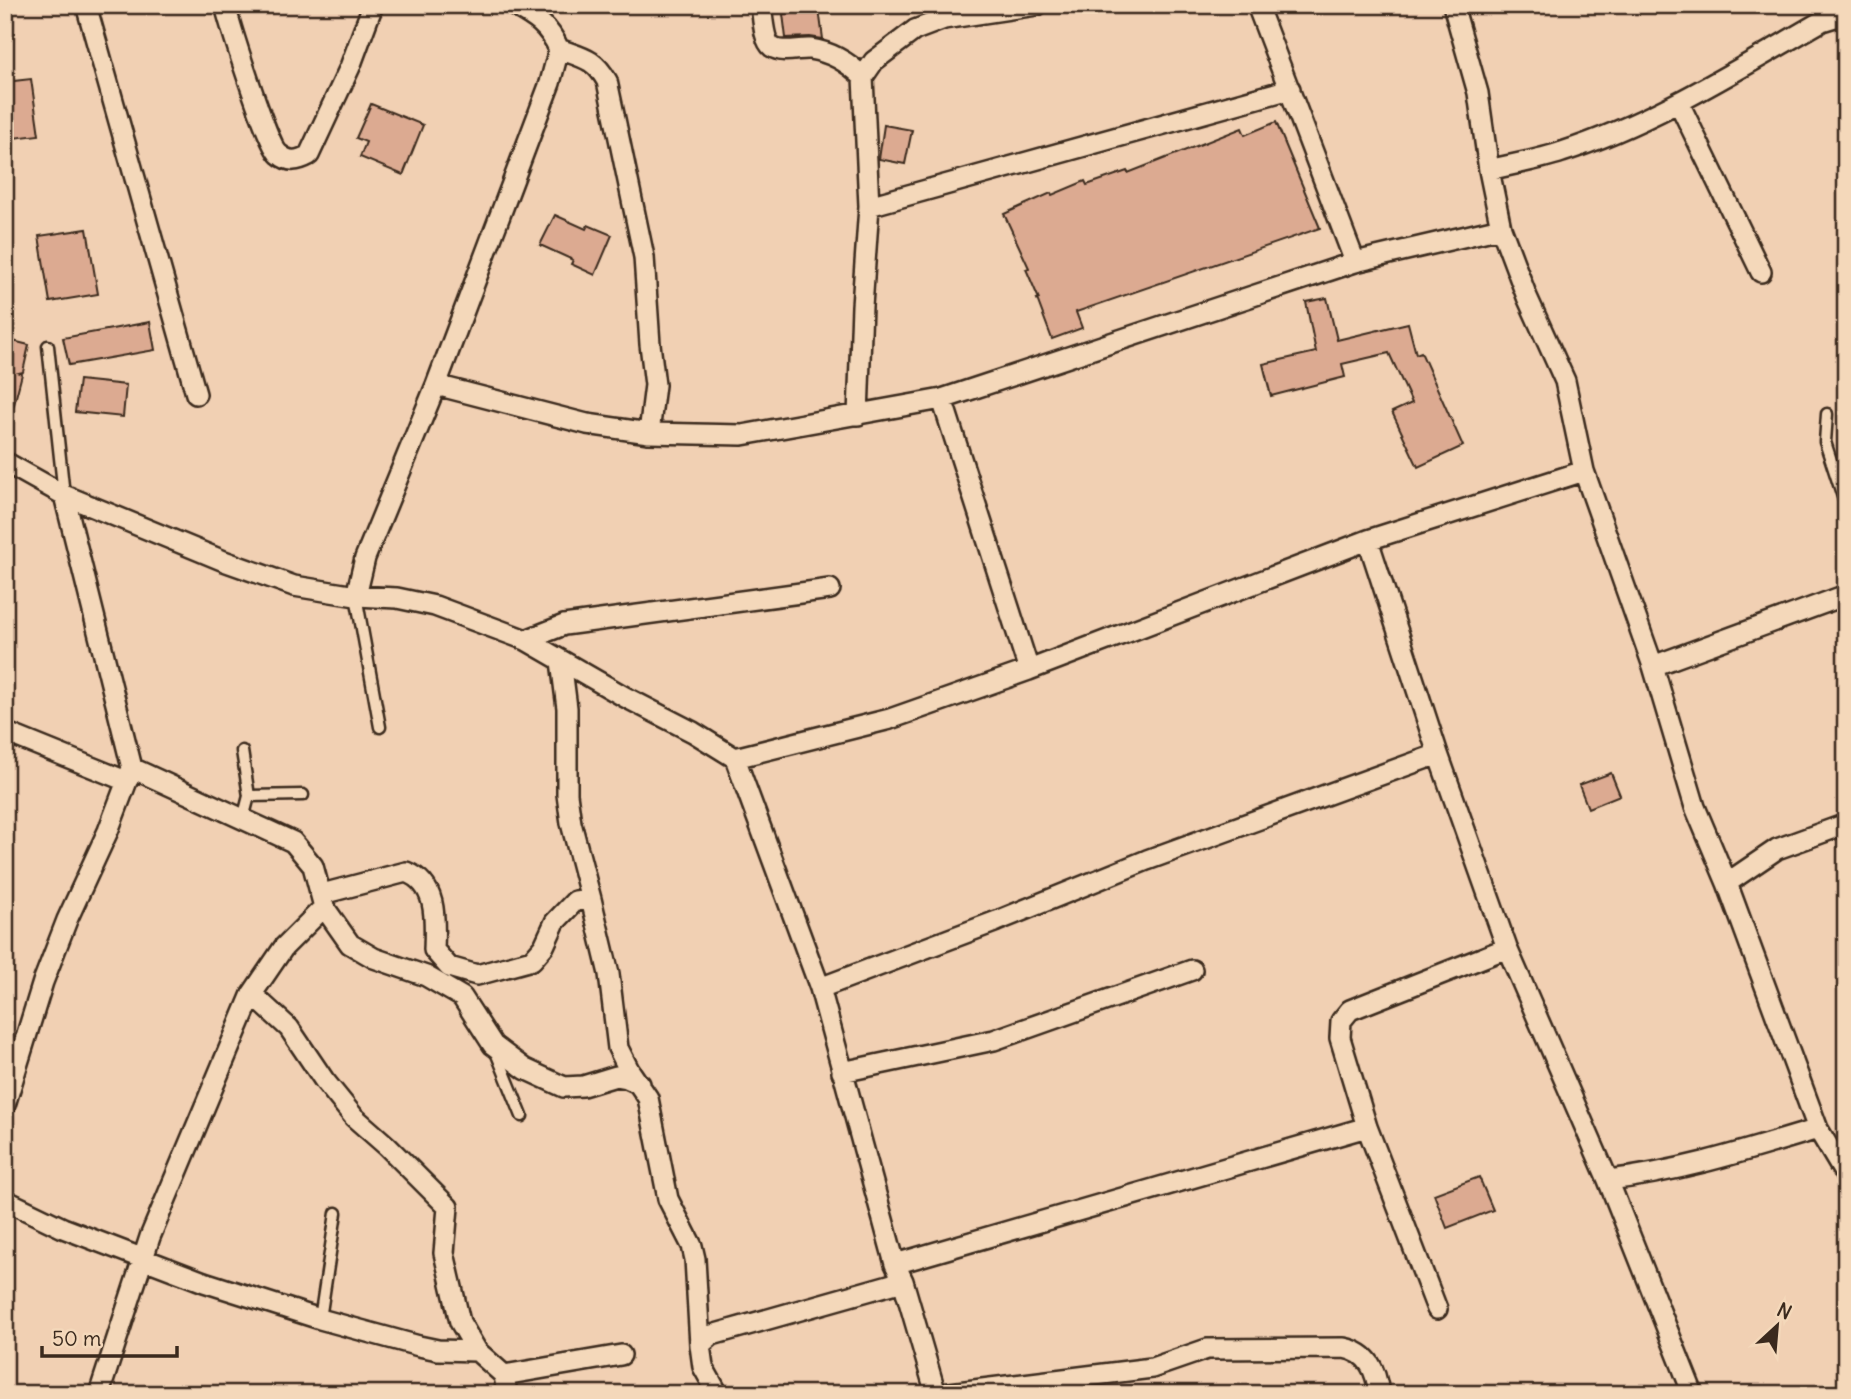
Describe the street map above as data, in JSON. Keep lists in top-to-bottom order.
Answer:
{
  "scale_bar": "50 m",
  "north": "top right"
}
